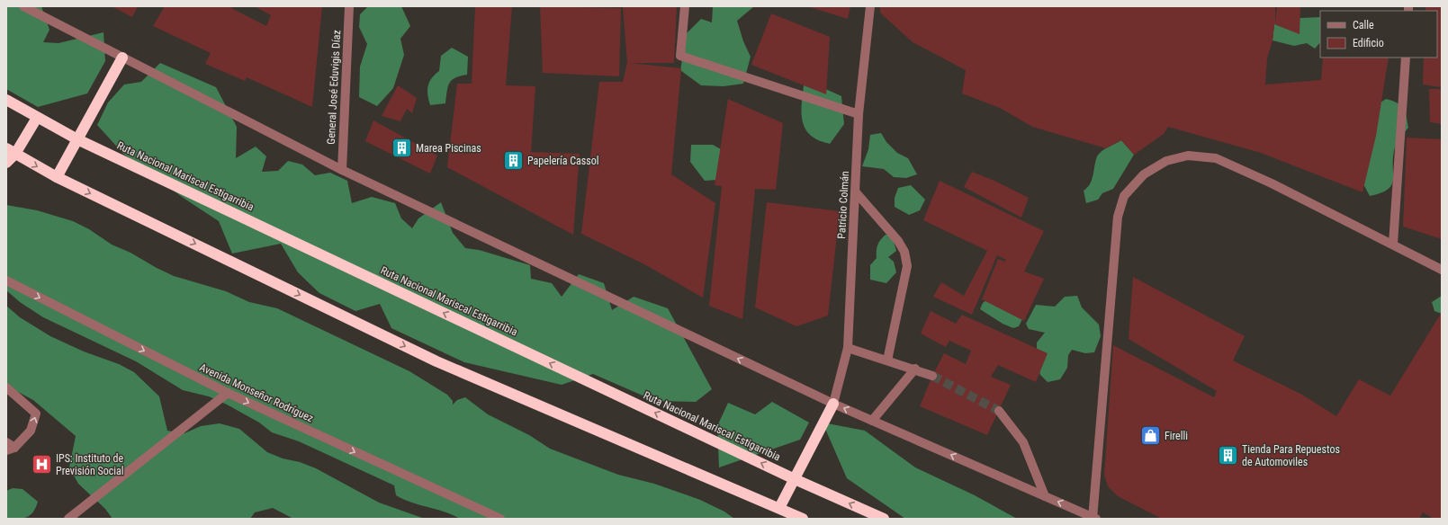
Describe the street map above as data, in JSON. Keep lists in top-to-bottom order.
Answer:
{
  "streets": {
    "highway": ["Ruta Nacional Mariscal Estigarribia"],
    "street": ["General José Eduvigis Díaz", "Patricio Colmán", "Avenida Monseñor Rodríguez"]
  },
  "one_way": ["Avenida Monseñor Rodríguez"],
  "places": {
    "building": ["Marea Piscinas", "Papelería Cassol", "Tienda Para Repuestos de Automoviles"],
    "shop": ["Firelli"],
    "hospital": ["IPS: Instituto de Previsión Social"]
  },
  "legend": ["Calle", "Edificio"]
}
